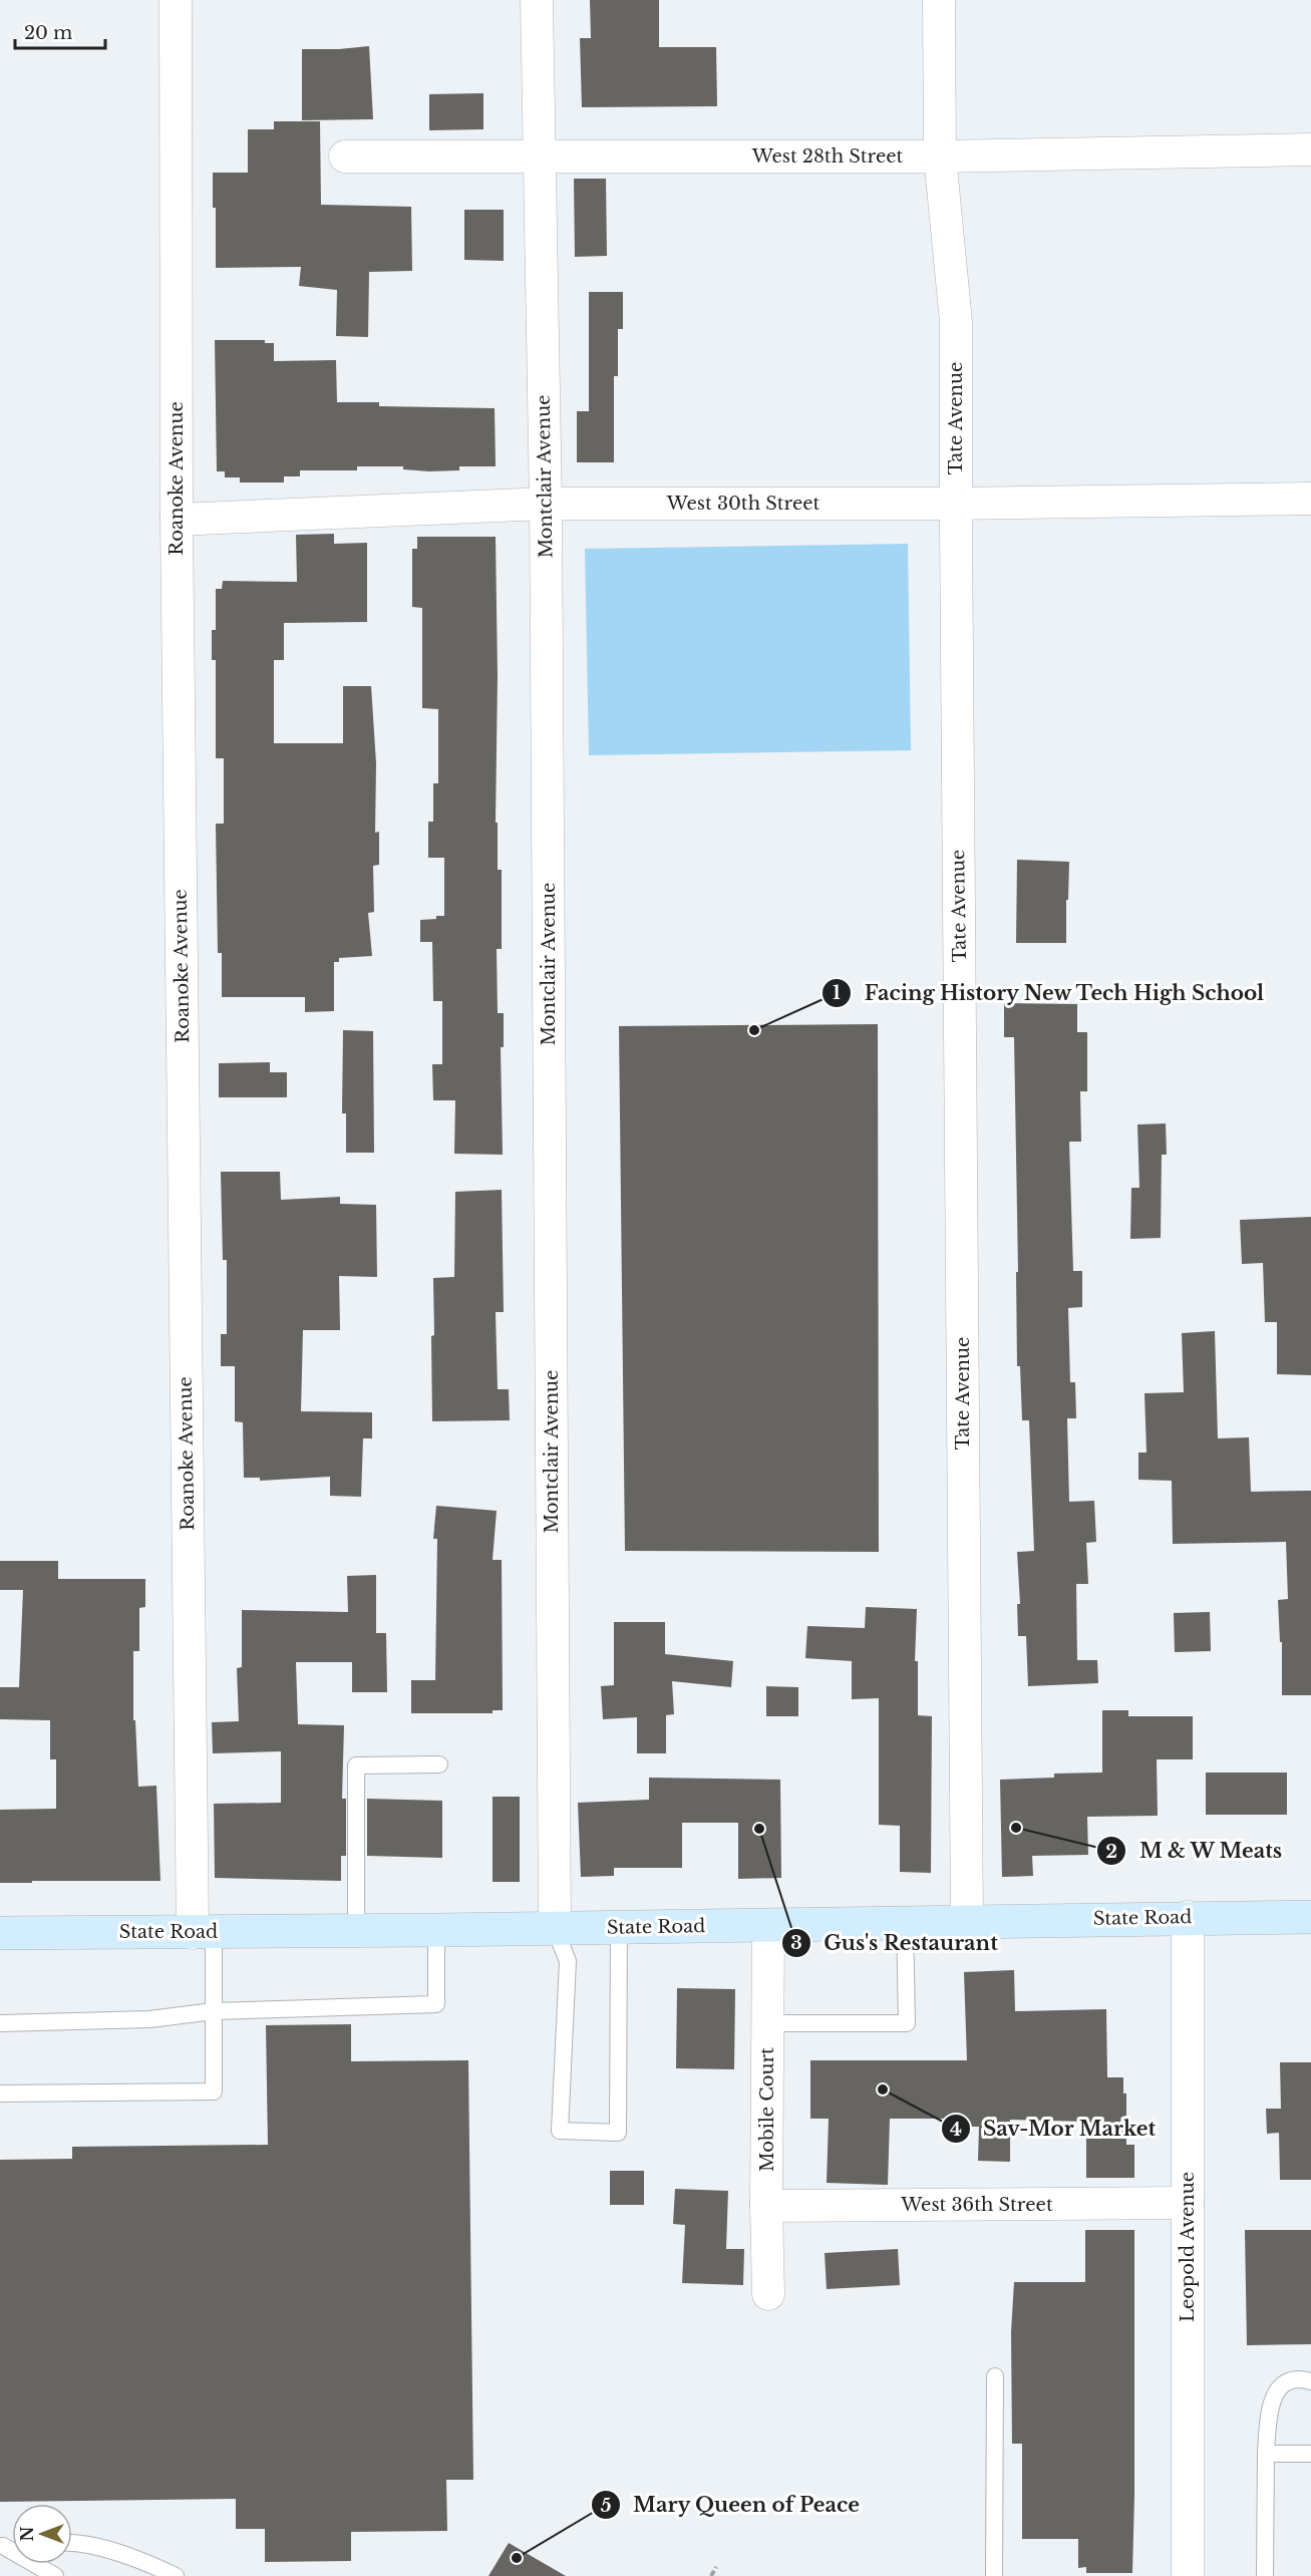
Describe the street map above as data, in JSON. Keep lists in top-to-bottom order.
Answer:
{
  "streets": {
    "main road": ["State Road"],
    "street": [
      "West 28th Street",
      "Tate Avenue",
      "Montclair Avenue",
      "Roanoke Avenue",
      "West 30th Street",
      "Mobile Court",
      "West 36th Street",
      "Leopold Avenue"
    ]
  },
  "crossings": [
    ["West 28th Street", "Tate Avenue"],
    ["West 28th Street", "Montclair Avenue"],
    ["Tate Avenue", "West 30th Street"],
    ["Tate Avenue", "State Road"],
    ["Montclair Avenue", "West 30th Street"],
    ["Montclair Avenue", "State Road"],
    ["Roanoke Avenue", "West 30th Street"],
    ["Roanoke Avenue", "State Road"],
    ["State Road", "Mobile Court"],
    ["State Road", "Leopold Avenue"],
    ["Mobile Court", "West 36th Street"],
    ["West 36th Street", "Leopold Avenue"]
  ],
  "places": [
    "Facing History New Tech High School",
    "M & W Meats",
    "Gus's Restaurant",
    "Sav-Mor Market",
    "Mary Queen of Peace"
  ],
  "scale_bar": "20 m",
  "north": "left"
}
